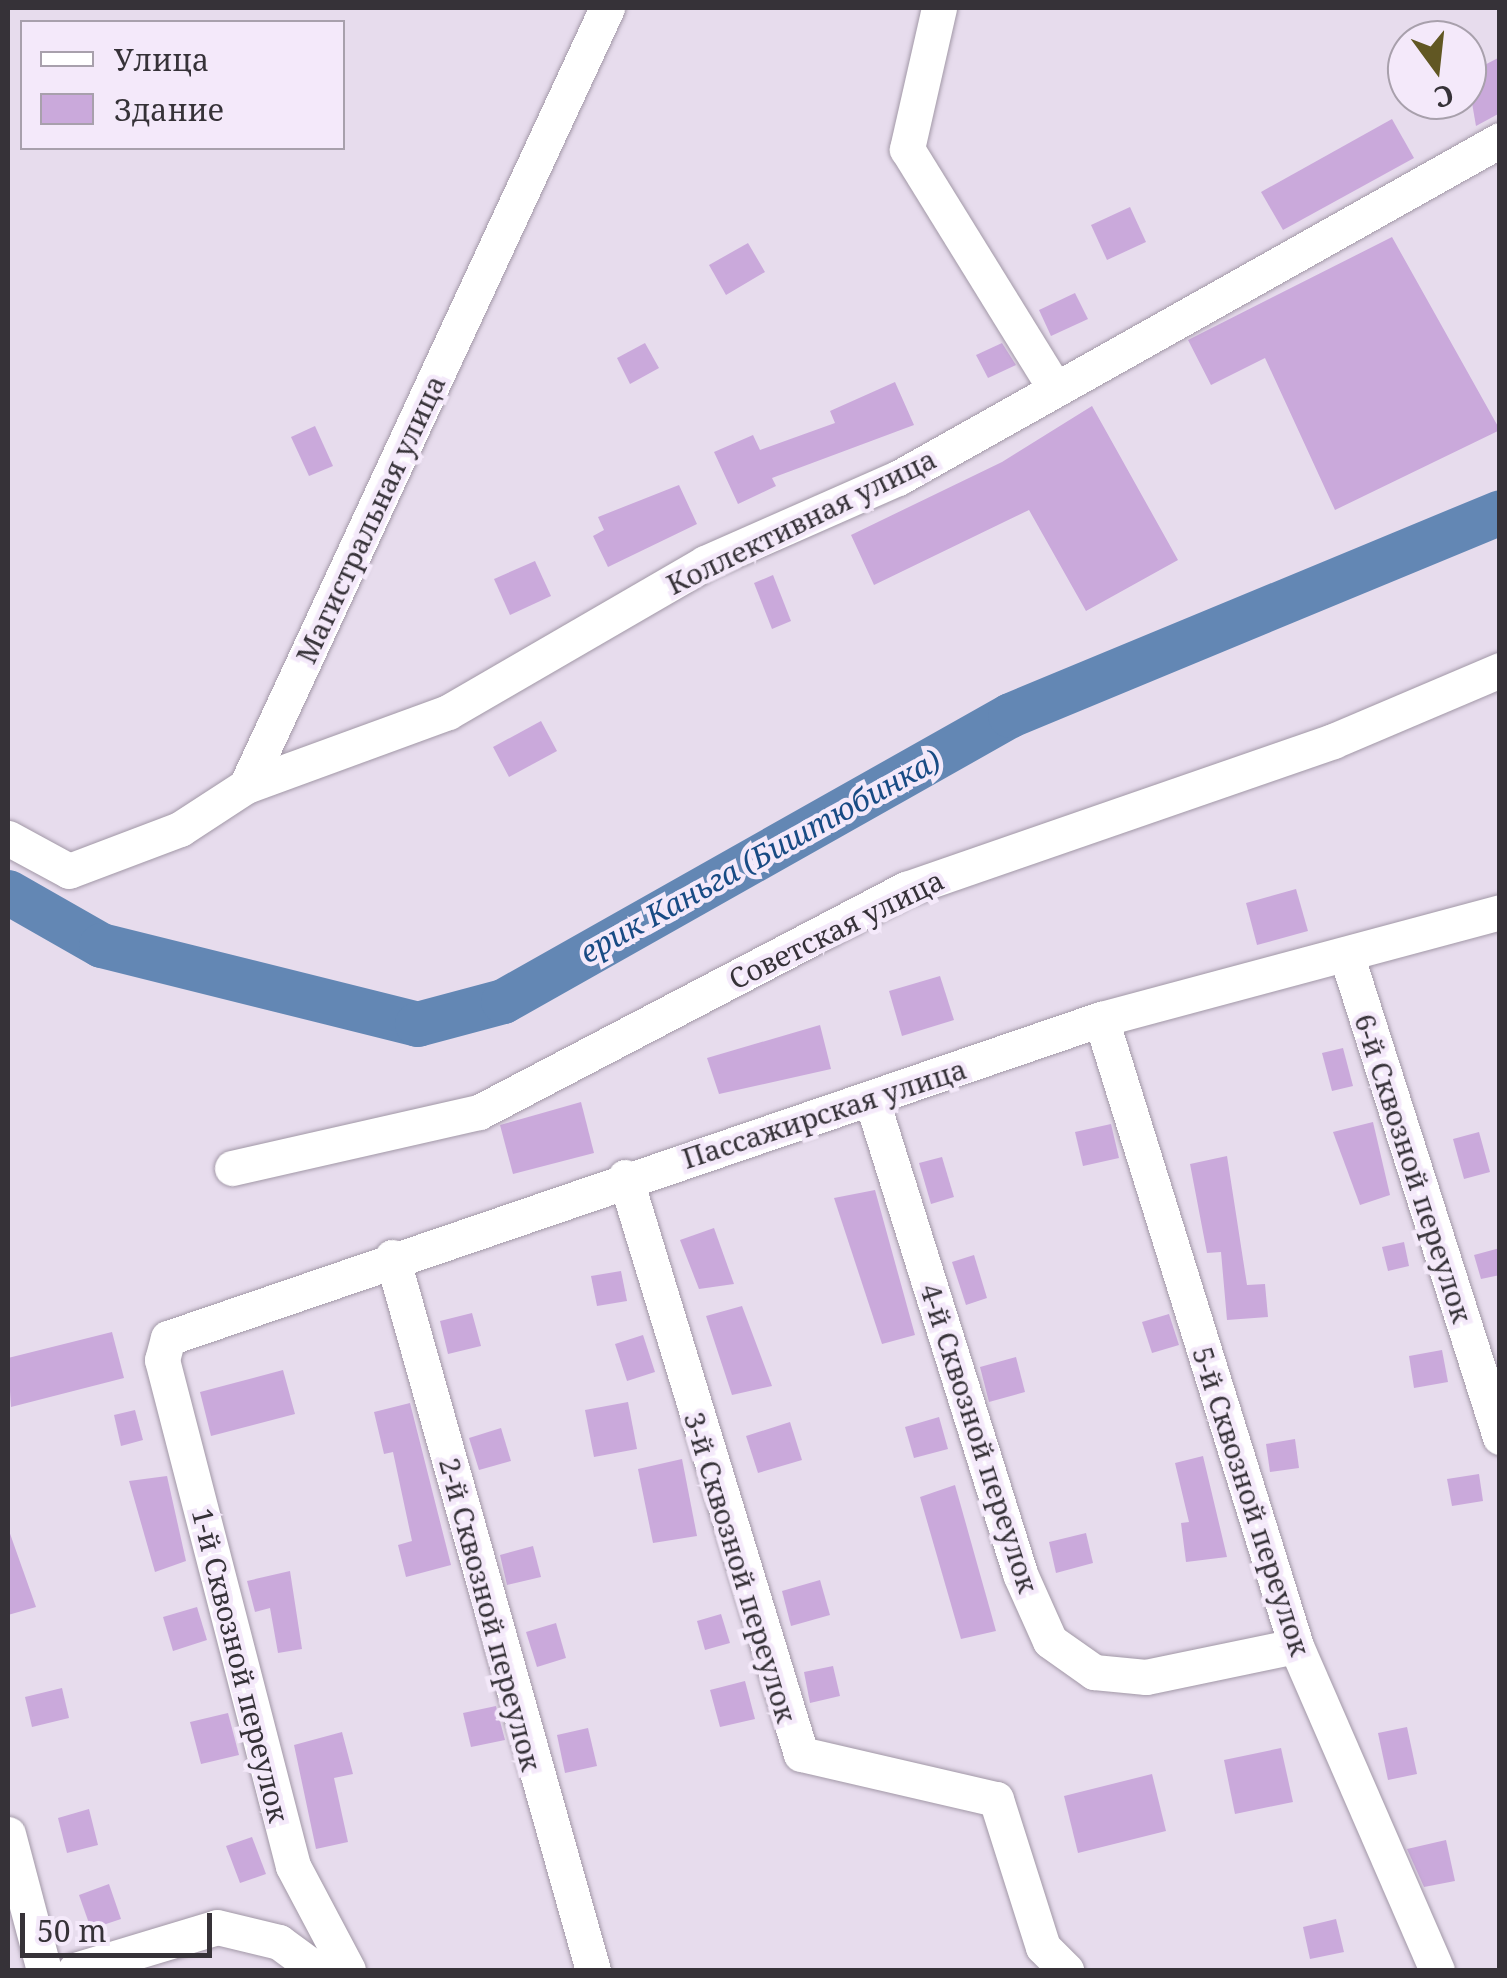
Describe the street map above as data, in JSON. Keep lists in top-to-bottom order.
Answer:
{
  "streets": {
    "street": [
      "Магистральная улица",
      "Коллективная улица",
      "Советская улица",
      "Пассажирская улица",
      "6-й Сквозной переулок",
      "4-й Сквозной переулок",
      "5-й Сквозной переулок",
      "3-й Сквозной переулок",
      "2-й Сквозной переулок",
      "1-й Сквозной переулок"
    ]
  },
  "crossings": [
    ["Магистральная улица", "Коллективная улица"],
    ["Пассажирская улица", "6-й Сквозной переулок"],
    ["Пассажирская улица", "4-й Сквозной переулок"],
    ["Пассажирская улица", "5-й Сквозной переулок"],
    ["Пассажирская улица", "3-й Сквозной переулок"],
    ["Пассажирская улица", "2-й Сквозной переулок"],
    ["Пассажирская улица", "1-й Сквозной переулок"],
    ["4-й Сквозной переулок", "5-й Сквозной переулок"]
  ],
  "water": ["ерик Каньга (Биштюбинка)"],
  "legend": ["Улица", "Здание"],
  "scale_bar": "50 m",
  "north": "bottom"
}
